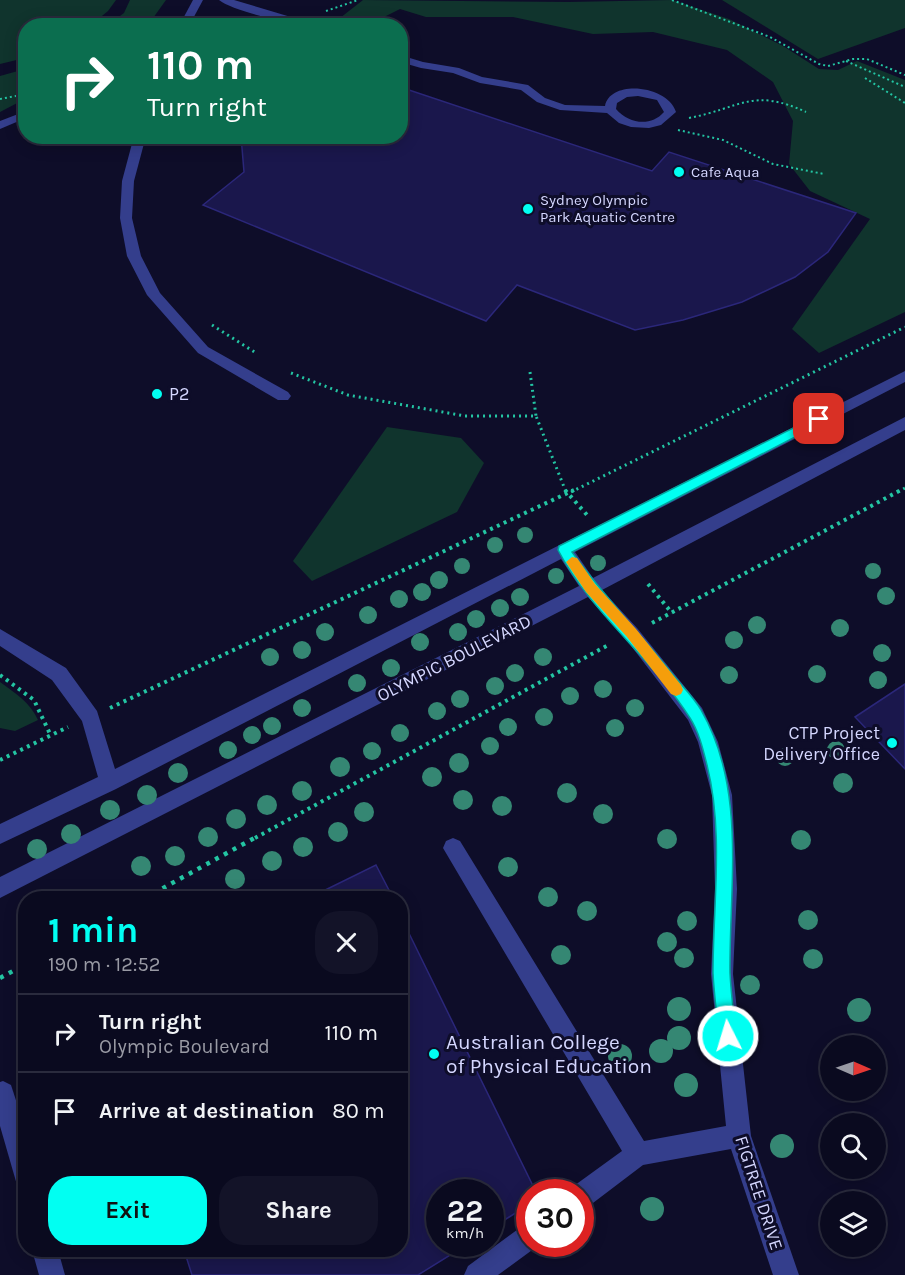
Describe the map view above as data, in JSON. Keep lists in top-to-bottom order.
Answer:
{
  "streets": {
    "street": ["OLYMPIC BOULEVARD", "FIGTREE DRIVE"]
  },
  "crossings": [
    ["OLYMPIC BOULEVARD", "FIGTREE DRIVE"]
  ],
  "places": [
    "Cafe Aqua",
    "Sydney Olympic Park Aquatic Centre",
    "P2",
    "CTP Project Delivery Office",
    "Australian College of Physical Education"
  ],
  "north": "right",
  "page": {
    "turn": ["110 m", "Turn right"],
    "heading": ["1 min", "190 m · 12:52"],
    "list": [
      {
        "name": "Turn right",
        "note": "Olympic Boulevard",
        "value": "110 m"
      },
      {
        "name": "Arrive at destination",
        "value": "80 m"
      }
    ],
    "buttons": ["Exit", "Share"],
    "speed": "22 km/h",
    "limit": "30"
  }
}
